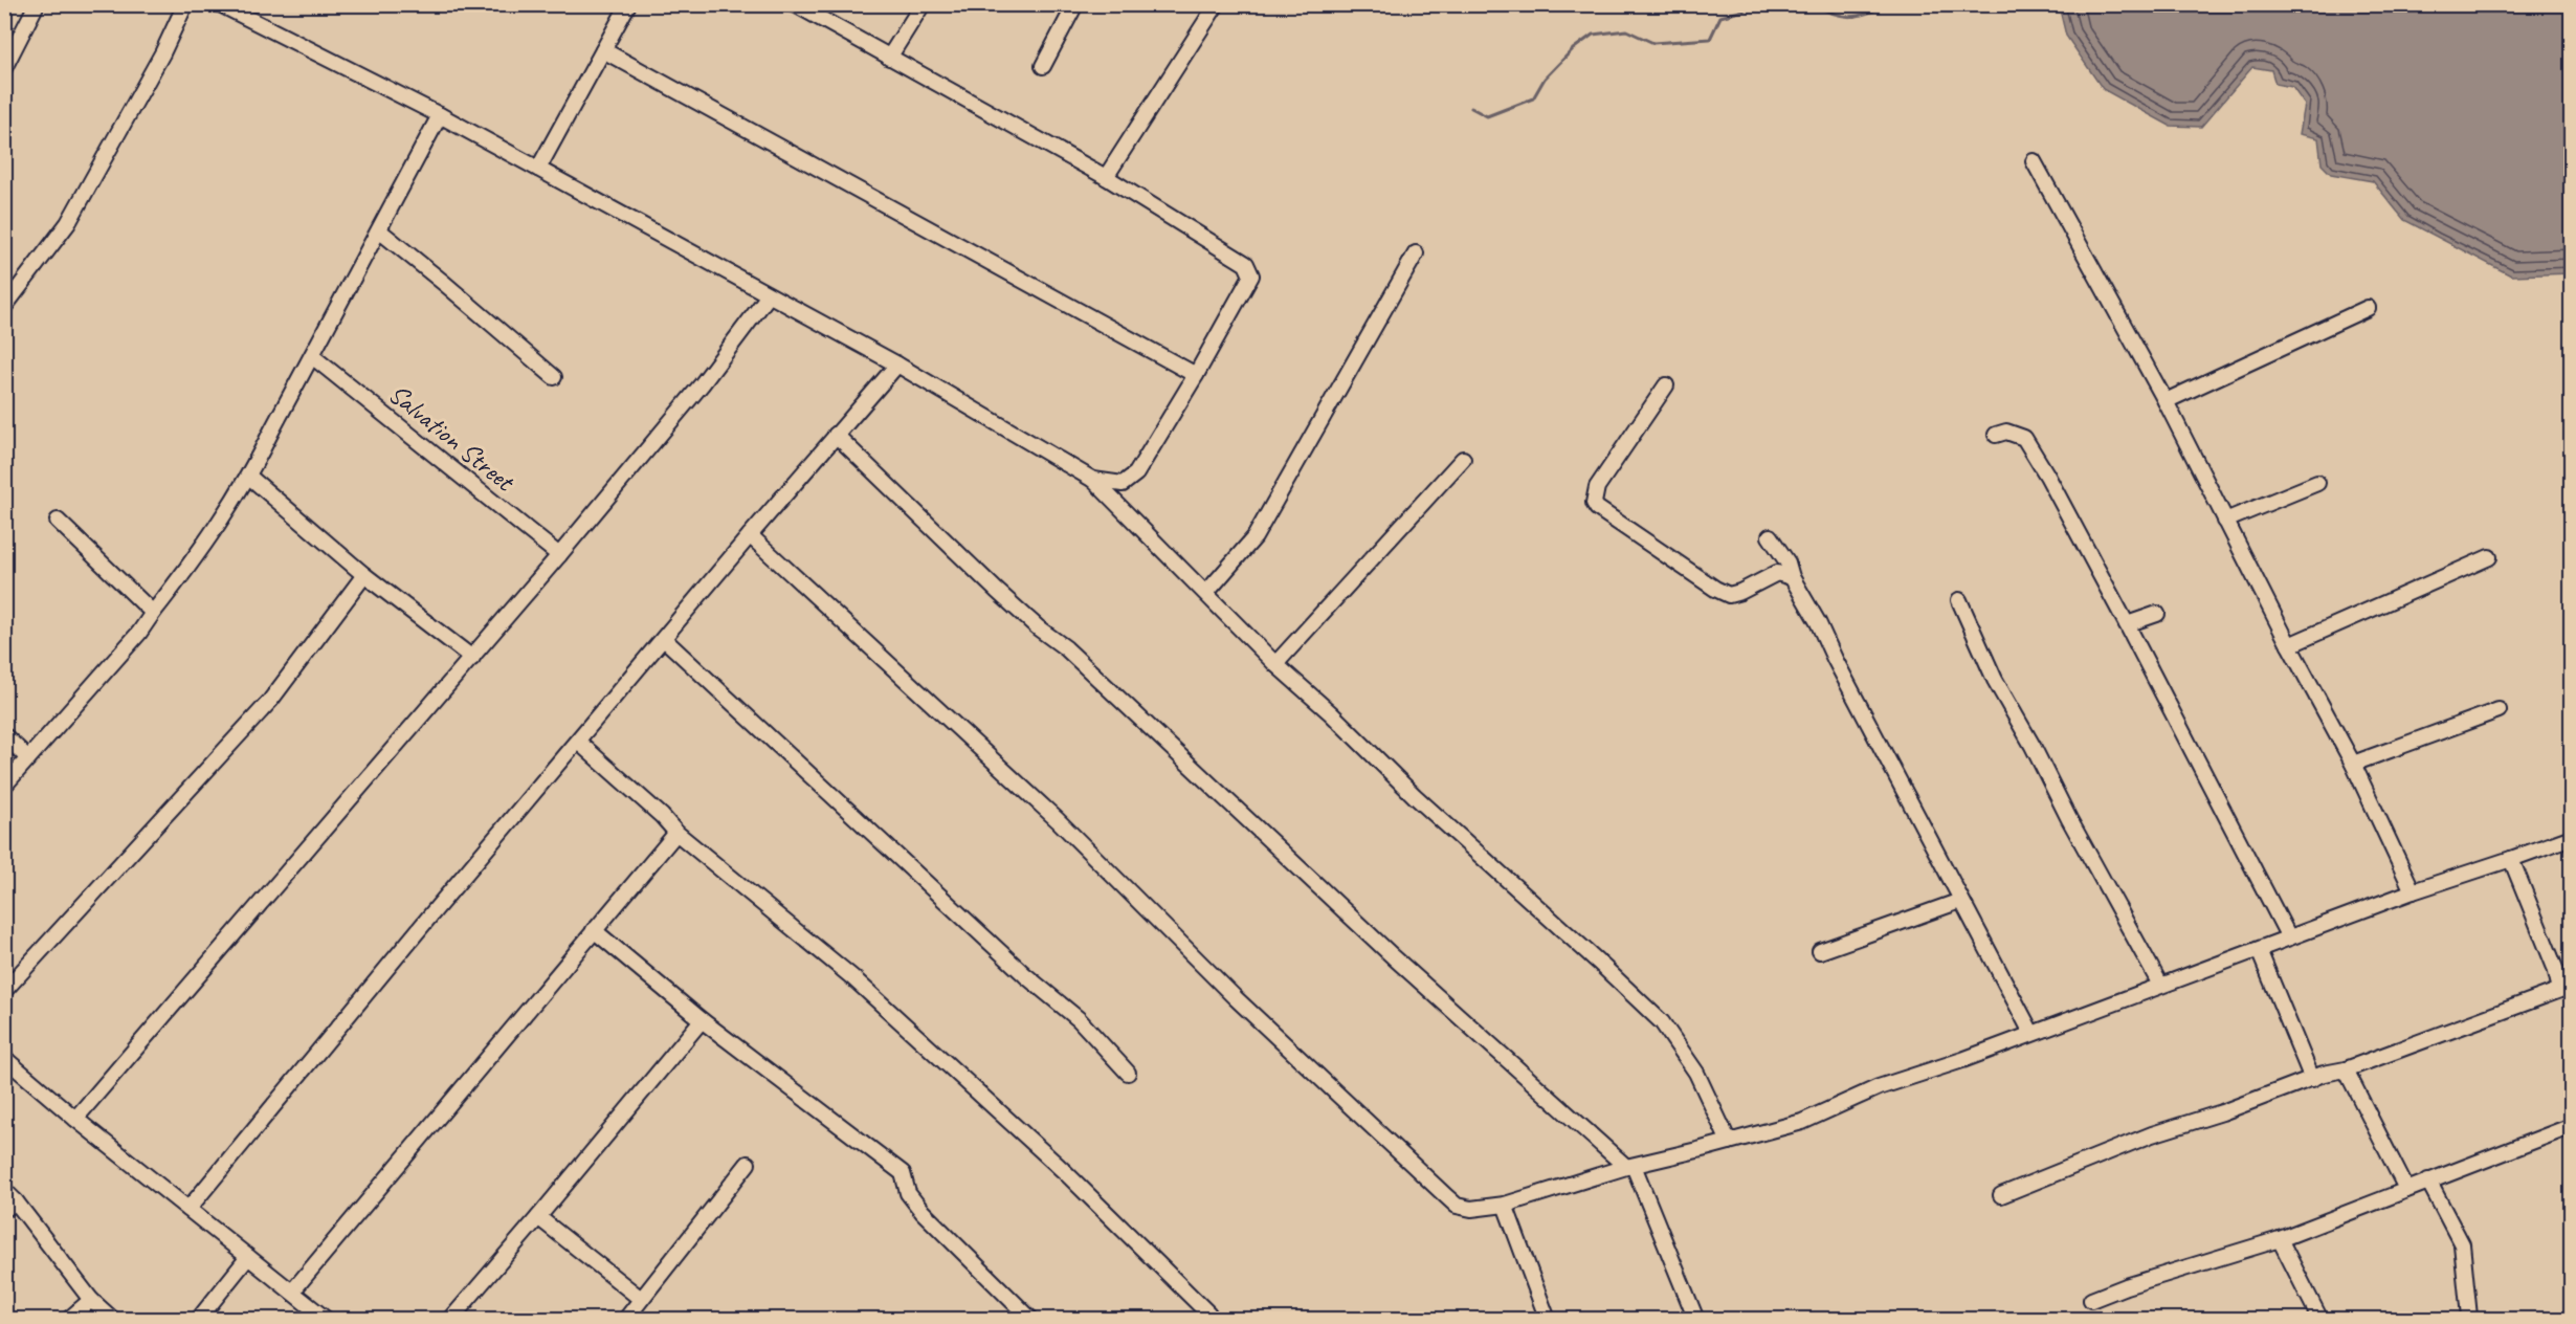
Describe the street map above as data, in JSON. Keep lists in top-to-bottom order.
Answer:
{
  "streets": {
    "street": ["Salvation Street"]
  }
}
